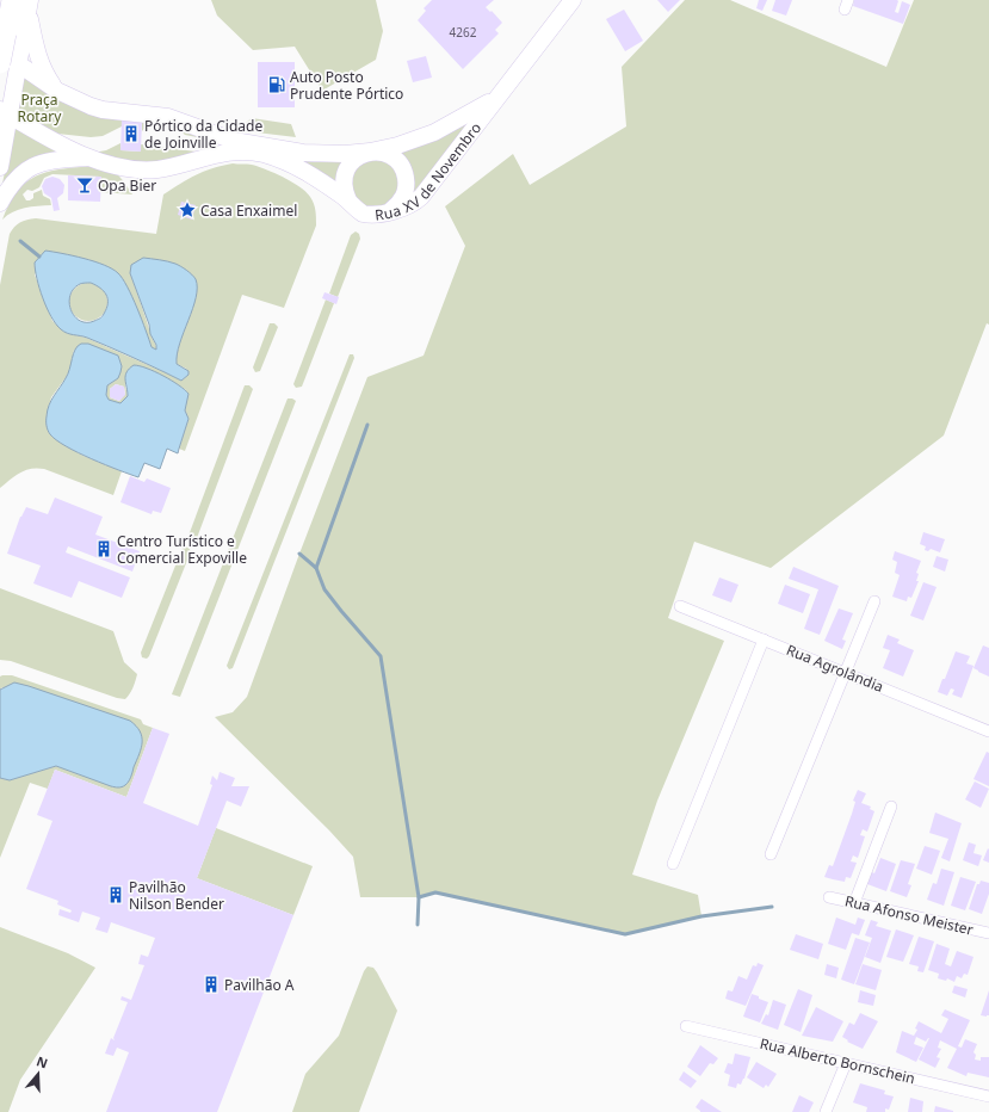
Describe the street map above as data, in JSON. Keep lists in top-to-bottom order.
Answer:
{
  "streets": {
    "main road": ["Rua XV de Novembro"],
    "street": ["Rua Agrolândia", "Rua Afonso Meister", "Rua Alberto Bornschein"]
  },
  "parks": ["Praça Rotary"],
  "places": {
    "fuel station": ["Auto Posto Prudente Pórtico"],
    "building": [
      "Pórtico da Cidade de Joinville",
      "Centro Turístico e Comercial Expoville",
      "Pavilhão Nilson Bender",
      "Pavilhão A"
    ],
    "bar": ["Opa Bier"],
    "place": ["Casa Enxaimel"]
  },
  "house_numbers": ["4262"],
  "north": "top"
}
